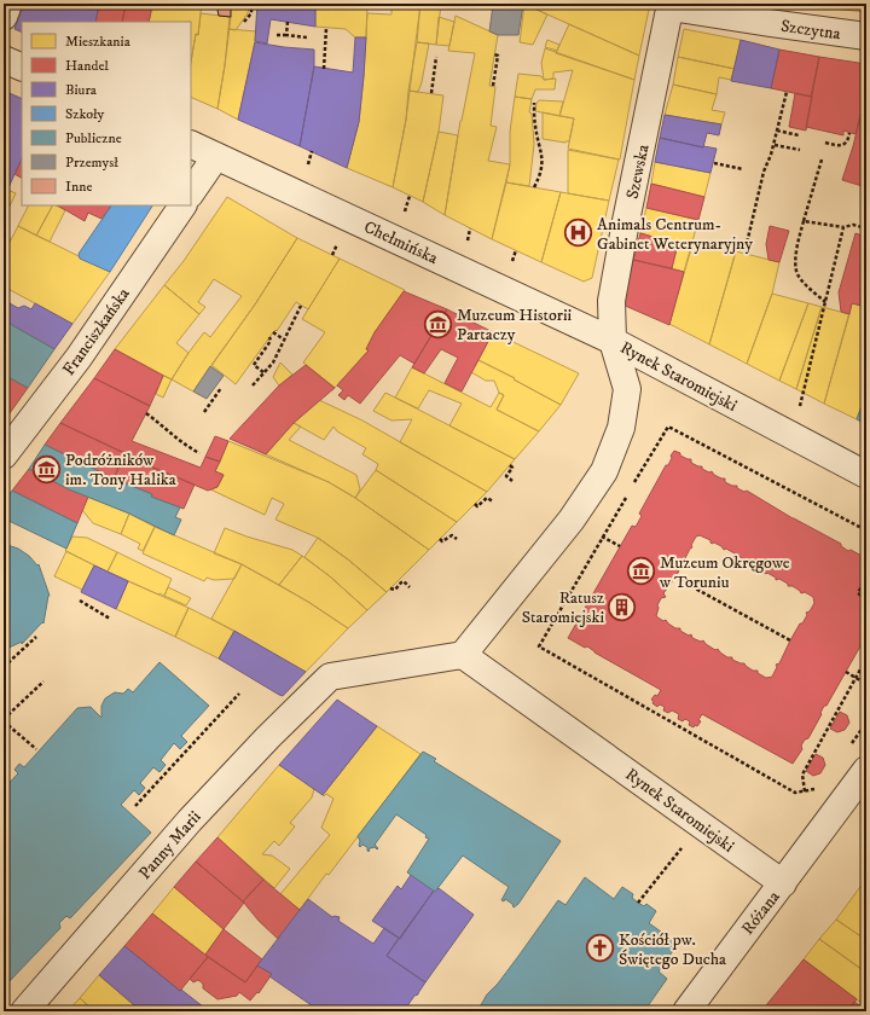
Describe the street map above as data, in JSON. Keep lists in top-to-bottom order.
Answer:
{
  "streets": {
    "street": [
      "Szczytna",
      "Szewska",
      "Chełmińska",
      "Franciszkańska",
      "Rynek Staromiejski",
      "Panny Marii",
      "Różana"
    ]
  },
  "crossings": [
    ["Szczytna", "Szewska"],
    ["Szewska", "Chełmińska"],
    ["Szewska", "Rynek Staromiejski"],
    ["Chełmińska", "Rynek Staromiejski"],
    ["Rynek Staromiejski", "Panny Marii"],
    ["Rynek Staromiejski", "Różana"]
  ],
  "places": {
    "hospital": ["Animals Centrum- Gabinet Weterynaryjny"],
    "museum": ["Muzeum Historii Partaczy", "Podróżników im. Tony Halika", "Muzeum Okręgowe w Toruniu"],
    "building": ["Ratusz Staromiejski"],
    "church": ["Kościół pw. Świętego Ducha"]
  },
  "legend": [
    "Mieszkania",
    "Handel",
    "Biura",
    "Szkoły",
    "Publiczne",
    "Przemysł",
    "Inne"
  ]
}
